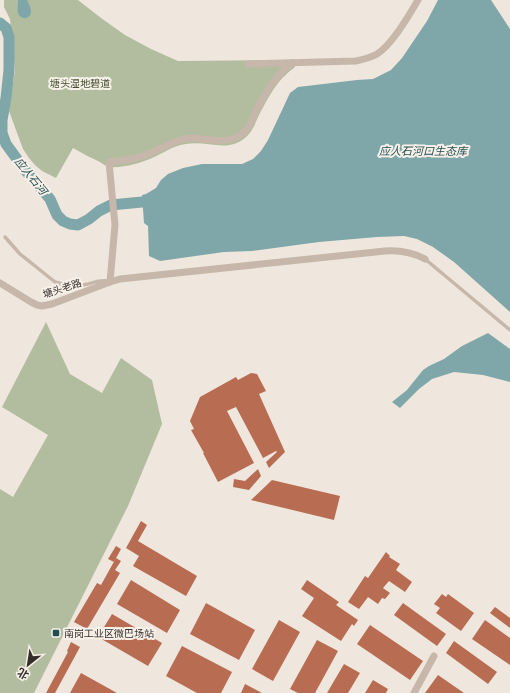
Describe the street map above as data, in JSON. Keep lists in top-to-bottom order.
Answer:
{
  "streets": {
    "street": ["塘头老路"]
  },
  "water": ["应人石河口生态库", "应人石河"],
  "parks": ["塘头湿地碧道"],
  "places": {
    "transit": ["南岗工业区微巴场站"]
  },
  "north": "bottom left"
}
